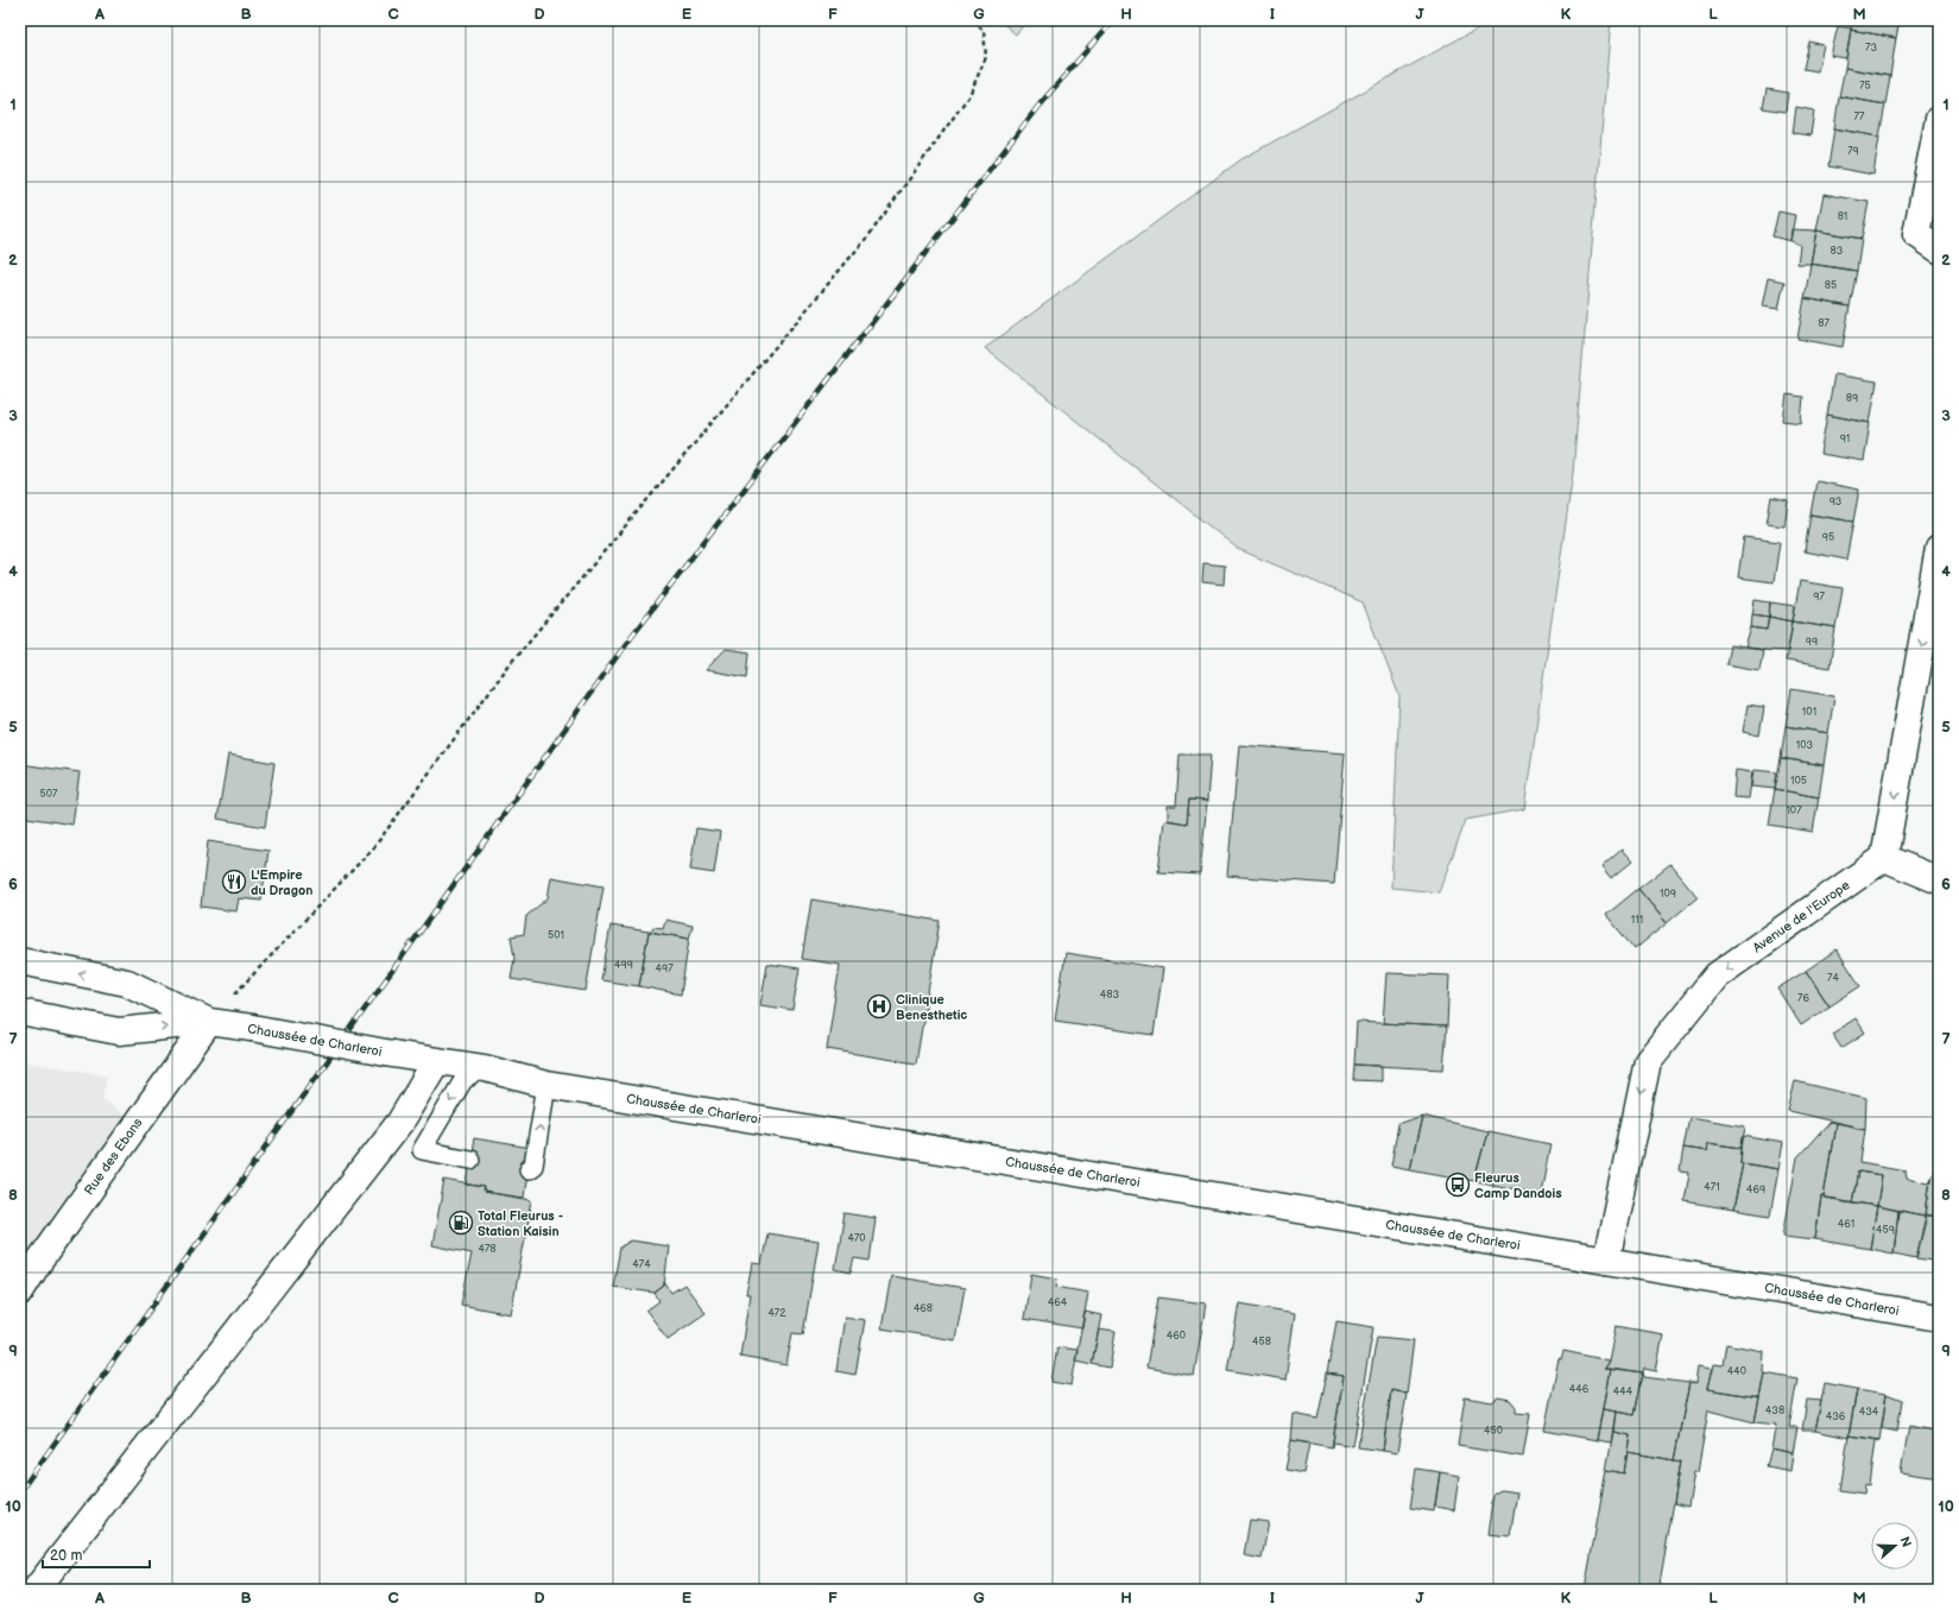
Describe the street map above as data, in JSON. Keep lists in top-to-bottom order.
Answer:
{
  "streets": {
    "main road": ["Avenue de l'Europe", "Chaussée de Charleroi", "Rue des Ebans"]
  },
  "crossings": [
    ["Avenue de l'Europe", "Chaussée de Charleroi"],
    ["Chaussée de Charleroi", "Rue des Ebans"]
  ],
  "one_way": ["Avenue de l'Europe"],
  "places": {
    "restaurant": ["L'Empire du Dragon"],
    "hospital": ["Clinique Benesthetic"],
    "bus stop": ["Fleurus Camp Dandois"],
    "fuel station": ["Total Fleurus - Station Kaisin"]
  },
  "house_numbers": [
    "73",
    "75",
    "77",
    "79",
    "81",
    "83",
    "85",
    "87",
    "89",
    "91",
    "93",
    "95",
    "97",
    "99",
    "101",
    "103",
    "105",
    "507",
    "107",
    "109",
    "111",
    "501",
    "499",
    "497",
    "74",
    "483",
    "76",
    "471",
    "469",
    "461",
    "459",
    "470",
    "478",
    "474",
    "464",
    "468",
    "472",
    "460",
    "458",
    "440",
    "446",
    "444",
    "438",
    "434",
    "436",
    "450"
  ],
  "scale_bar": "20 m",
  "north": "right",
  "grid": {
    "columns": [
      "A",
      "B",
      "C",
      "D",
      "E",
      "F",
      "G",
      "H",
      "I",
      "J",
      "K",
      "L",
      "M"
    ],
    "rows": [
      "1",
      "2",
      "3",
      "4",
      "5",
      "6",
      "7",
      "8",
      "9",
      "10"
    ]
  }
}
